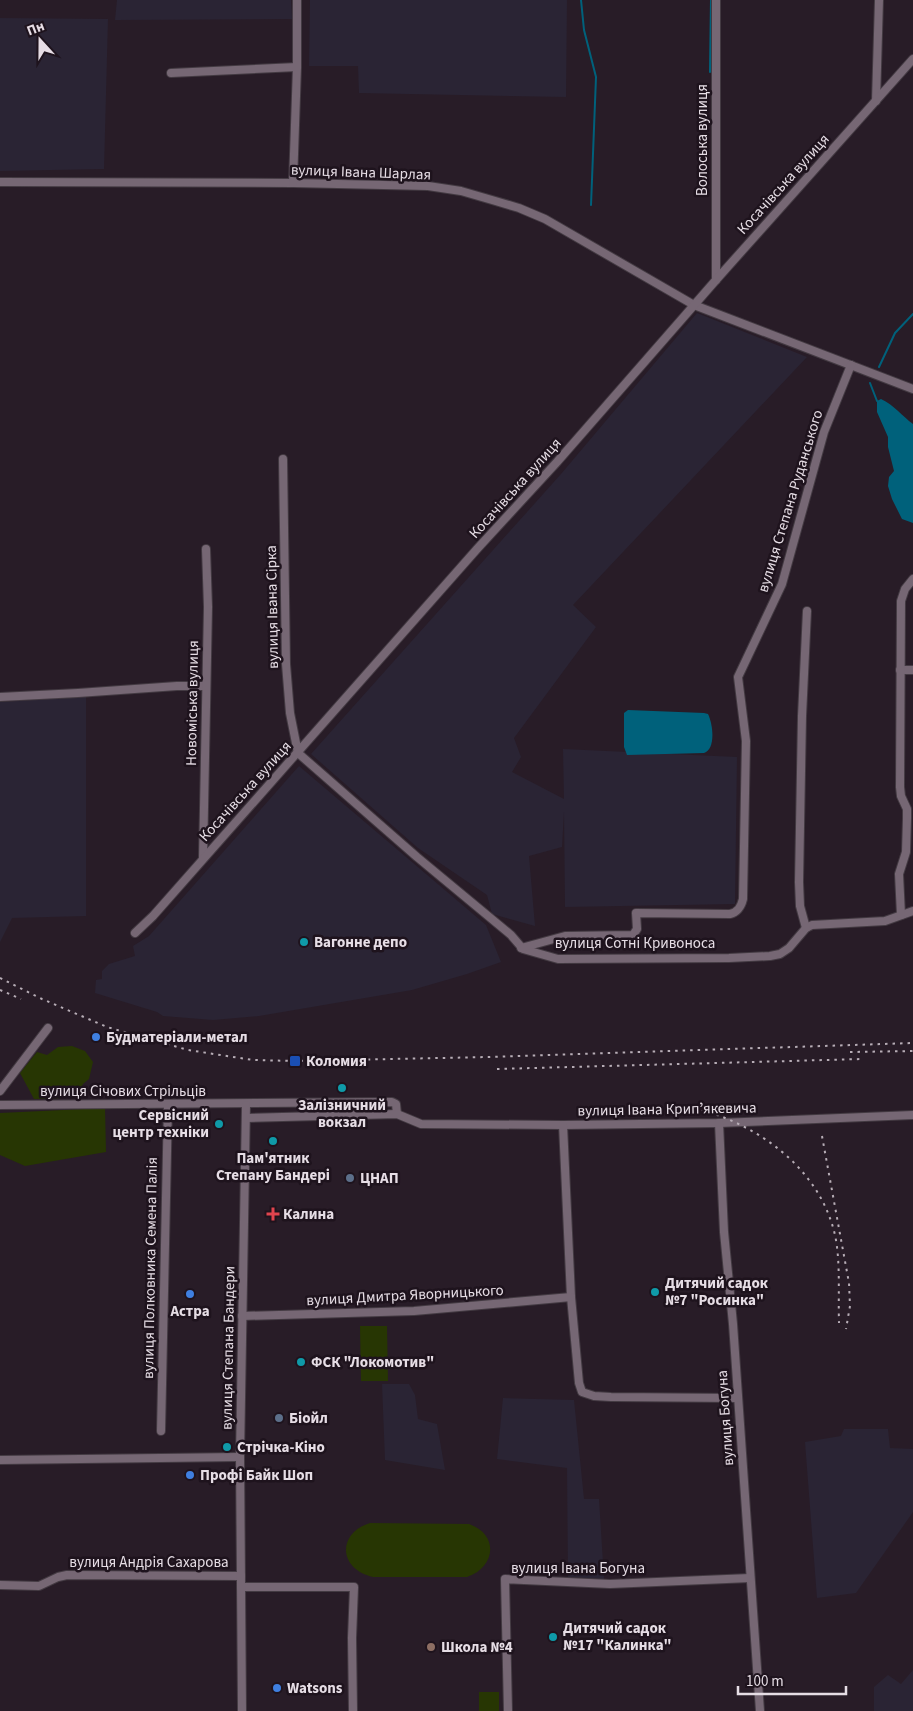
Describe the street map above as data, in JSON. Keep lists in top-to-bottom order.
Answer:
{
  "streets": {
    "street": [
      "Волоська вулиця",
      "вулиця Івана Шарлая",
      "Косачівська вулиця",
      "вулиця Степана Руданського",
      "вулиця Івана Сірка",
      "Новоміська вулиця",
      "вулиця Сотні Кривоноса",
      "вулиця Січових Стрільців",
      "вулиця Івана Крипʼякевича",
      "вулиця Полковника Семена Палія",
      "вулиця Дмитра Яворницького",
      "вулиця Степана Бандери",
      "вулиця Богуна",
      "вулиця Андрія Сахарова",
      "вулиця Івана Богуна"
    ]
  },
  "crossings": [
    ["Волоська вулиця", "Косачівська вулиця"],
    ["вулиця Івана Шарлая", "Косачівська вулиця"],
    ["вулиця Івана Шарлая", "вулиця Степана Руданського"],
    ["Косачівська вулиця", "вулиця Івана Сірка"],
    ["Косачівська вулиця", "Новоміська вулиця"],
    ["вулиця Степана Руданського", "вулиця Сотні Кривоноса"],
    ["вулиця Січових Стрільців", "вулиця Івана Крипʼякевича"],
    ["вулиця Січових Стрільців", "вулиця Полковника Семена Палія"],
    ["вулиця Січових Стрільців", "вулиця Степана Бандери"],
    ["вулиця Івана Крипʼякевича", "вулиця Богуна"],
    ["вулиця Дмитра Яворницького", "вулиця Степана Бандери"],
    ["вулиця Степана Бандери", "вулиця Андрія Сахарова"],
    ["вулиця Богуна", "вулиця Івана Богуна"]
  ],
  "places": {
    "other": [
      "Вагонне депо",
      "Будматеріали-метал",
      "Залізничний вокзал",
      "Сервісний центр техніки",
      "Пам'ятник Степану Бандері",
      "ЦНАП",
      "Дитячий садок №7 \"Росинка\"",
      "Астра",
      "ФСК \"Локомотив\"",
      "Біойл",
      "Стрічка-Кіно",
      "Профі Байк Шоп",
      "Дитячий садок №17 \"Калинка\"",
      "Школа №4",
      "Watsons"
    ],
    "transit": ["Коломия"],
    "health": ["Калина"]
  },
  "scale_bar": "100 m",
  "north": "top"
}
